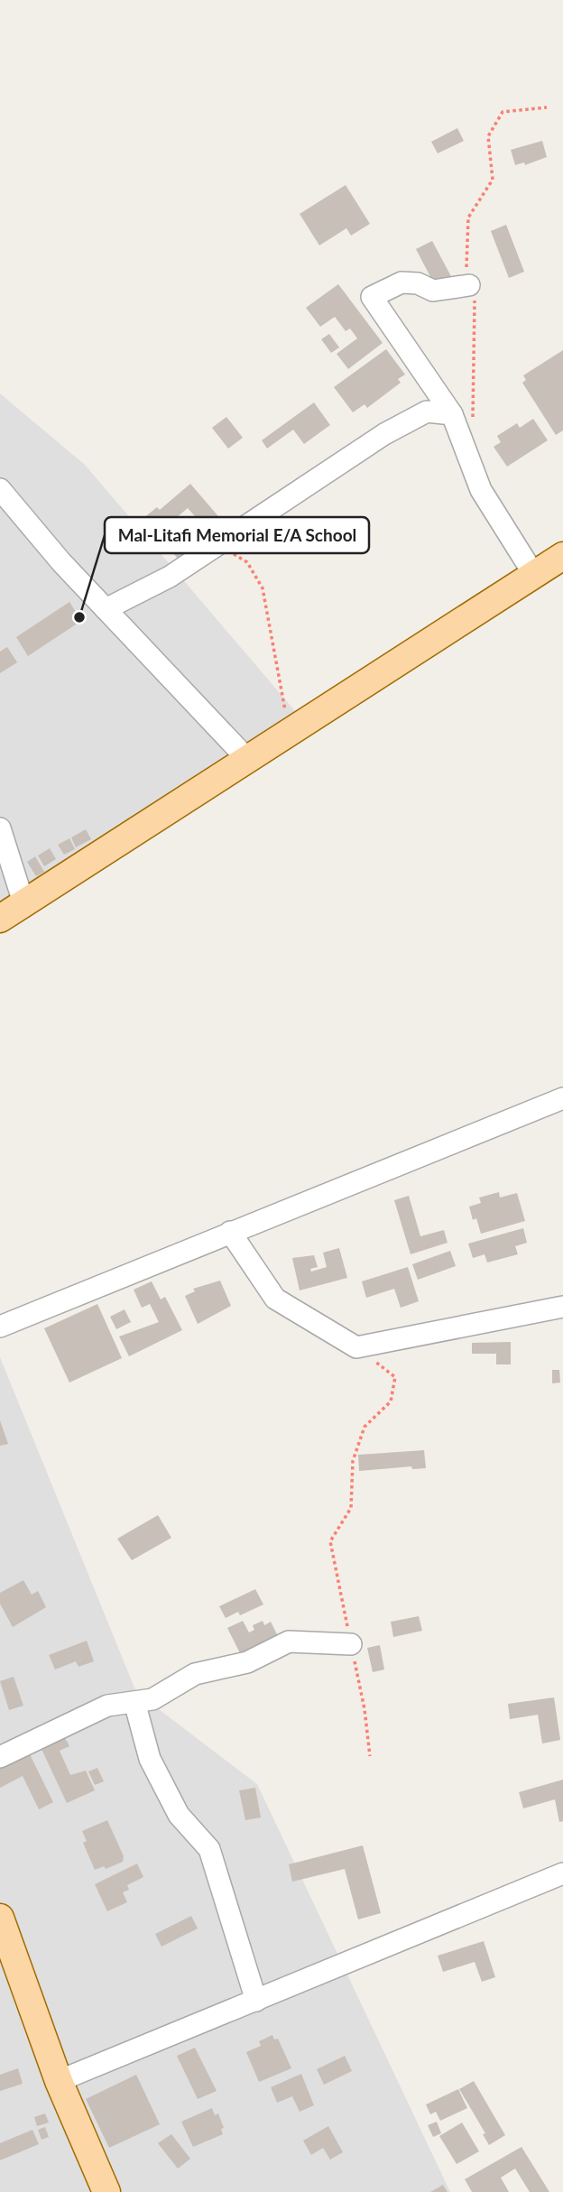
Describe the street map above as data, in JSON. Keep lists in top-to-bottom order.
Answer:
{
  "places": ["Mal-Litafi Memorial E/A School"]
}
